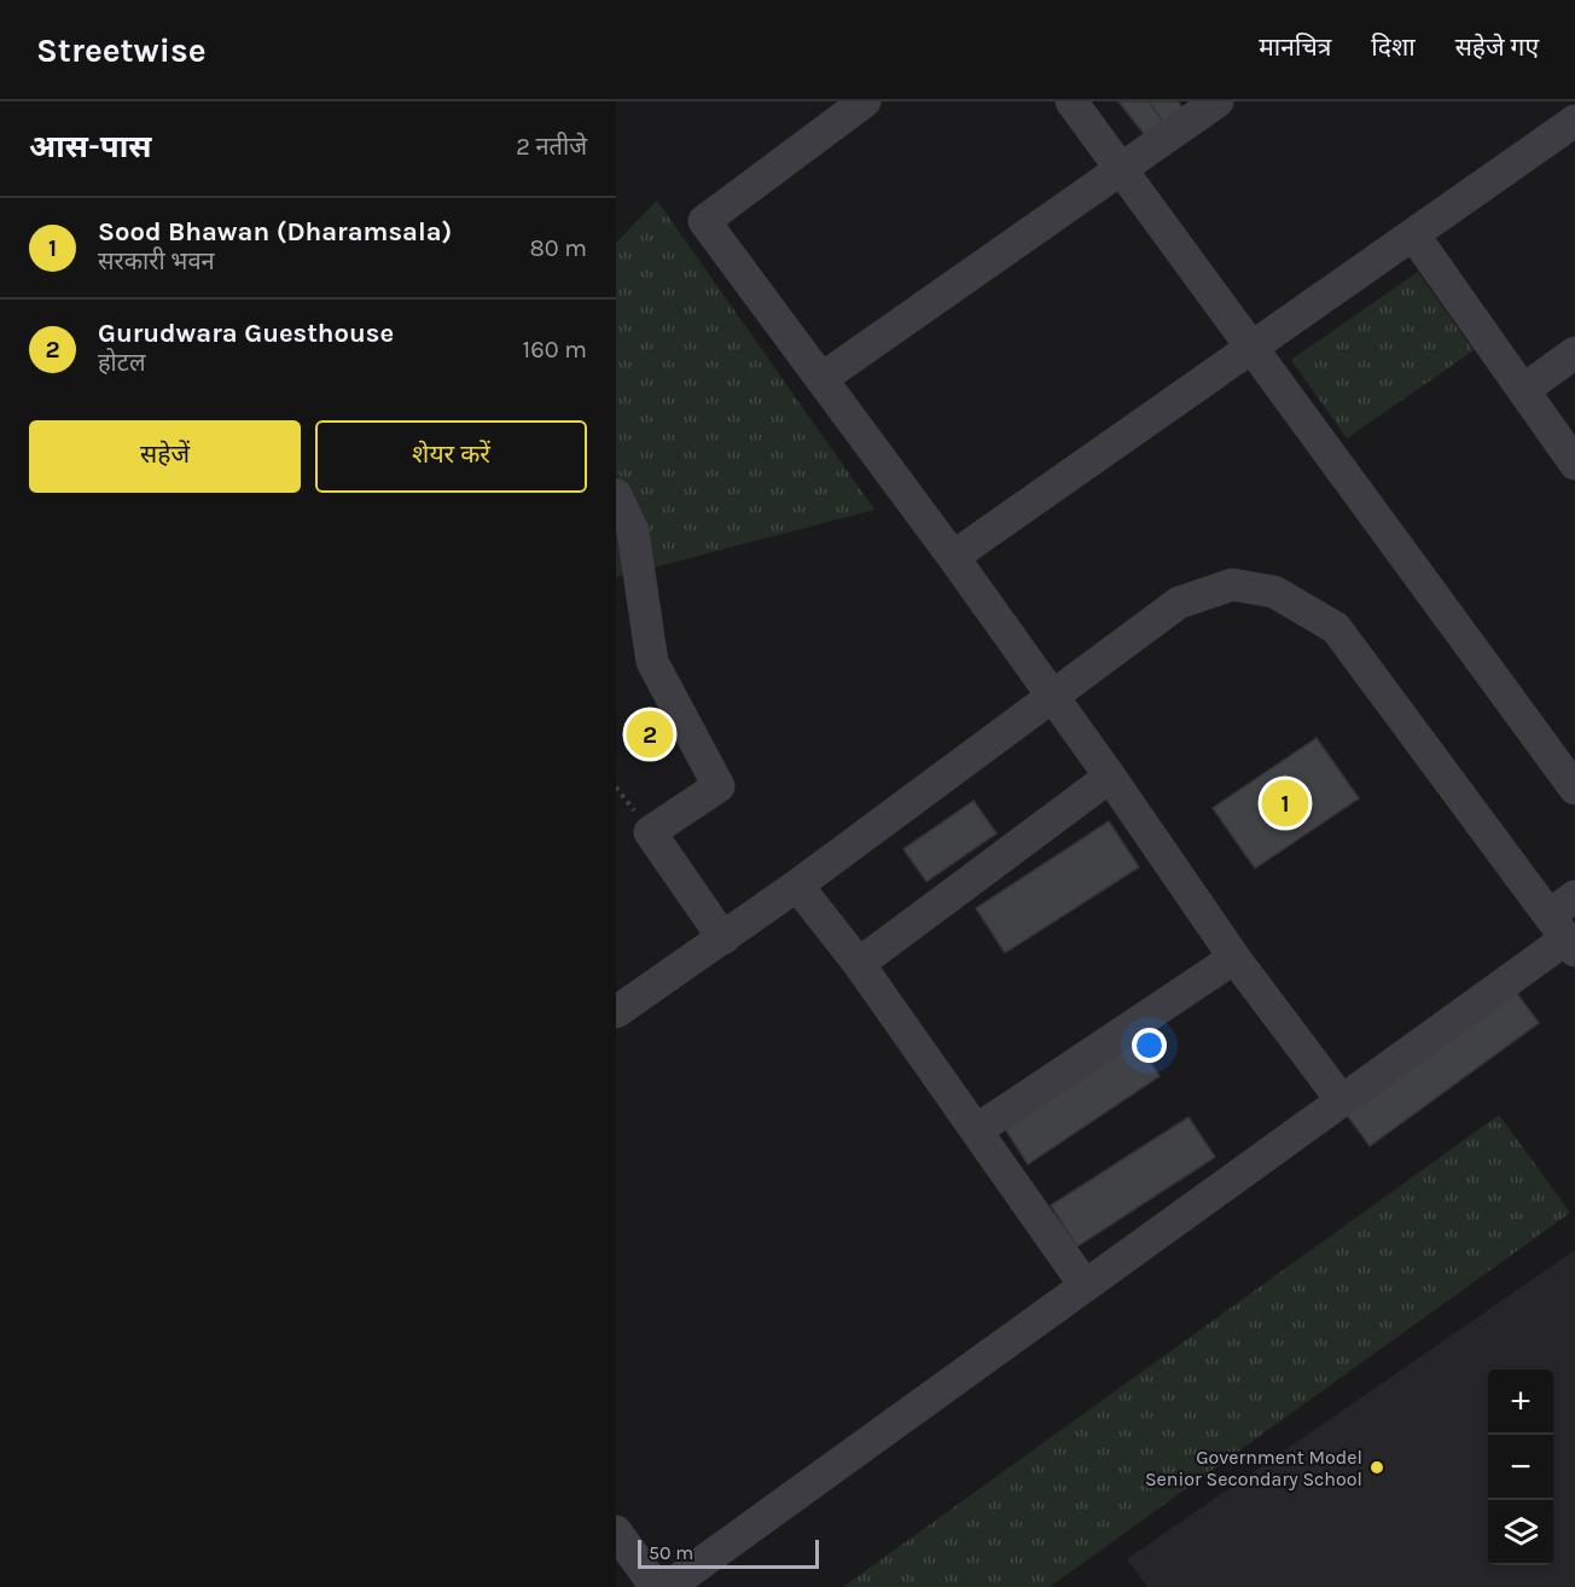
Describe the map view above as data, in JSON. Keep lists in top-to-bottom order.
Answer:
{
  "places": ["Government Model Senior Secondary School"],
  "scale_bar": "50 m",
  "page": {
    "header": "Streetwise",
    "nav": ["मानचित्र", "दिशा", "सहेजे गए"],
    "heading": ["आस-पास", "2 नतीजे"],
    "list": [
      {
        "mark": "1",
        "name": "Sood Bhawan (Dharamsala)",
        "note": "सरकारी भवन",
        "value": "80 m"
      },
      {
        "mark": "2",
        "name": "Gurudwara Guesthouse",
        "note": "होटल",
        "value": "160 m"
      }
    ],
    "buttons": ["सहेजें", "शेयर करें"],
    "pins": ["2", "1"],
    "map_buttons": ["+", "−"],
    "scale": "50 m"
  }
}
